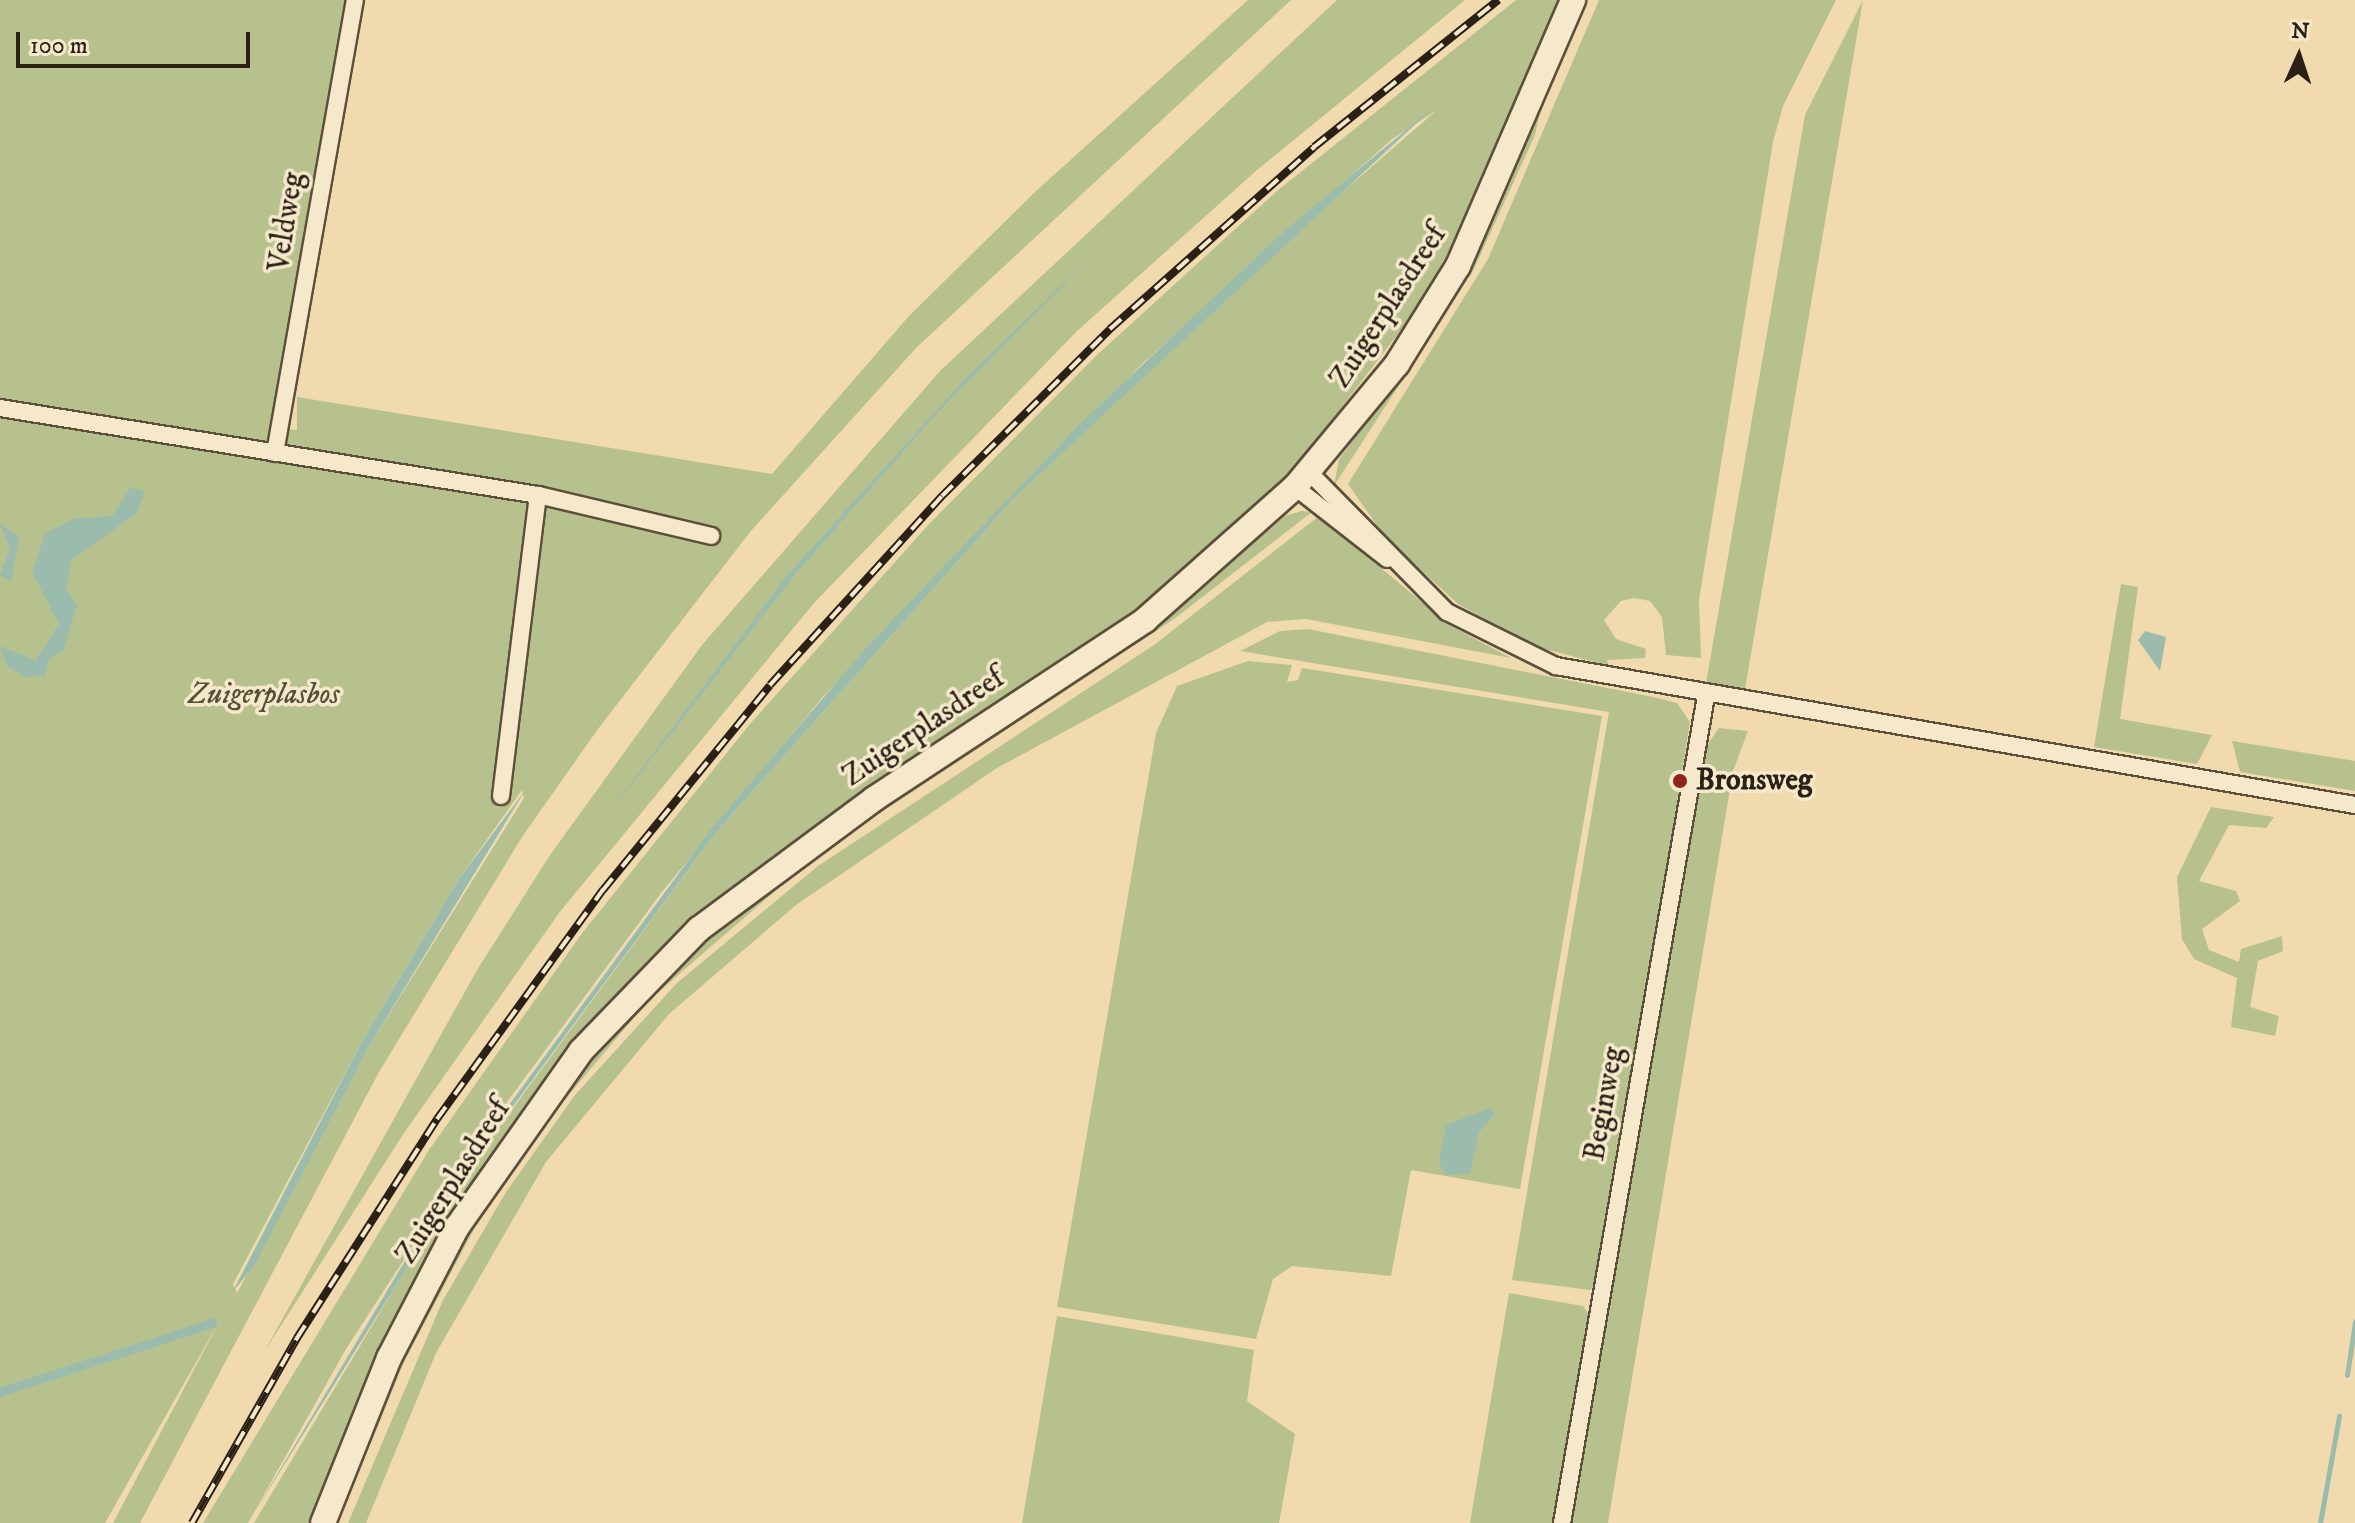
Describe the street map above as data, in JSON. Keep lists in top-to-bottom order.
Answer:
{
  "streets": {
    "main road": ["Zuigerplasdreef"],
    "street": ["Veldweg", "Beginweg"]
  },
  "parks": ["Zuigerplasbos"],
  "places": ["Bronsweg"],
  "scale_bar": "100 m",
  "north": "top"
}
